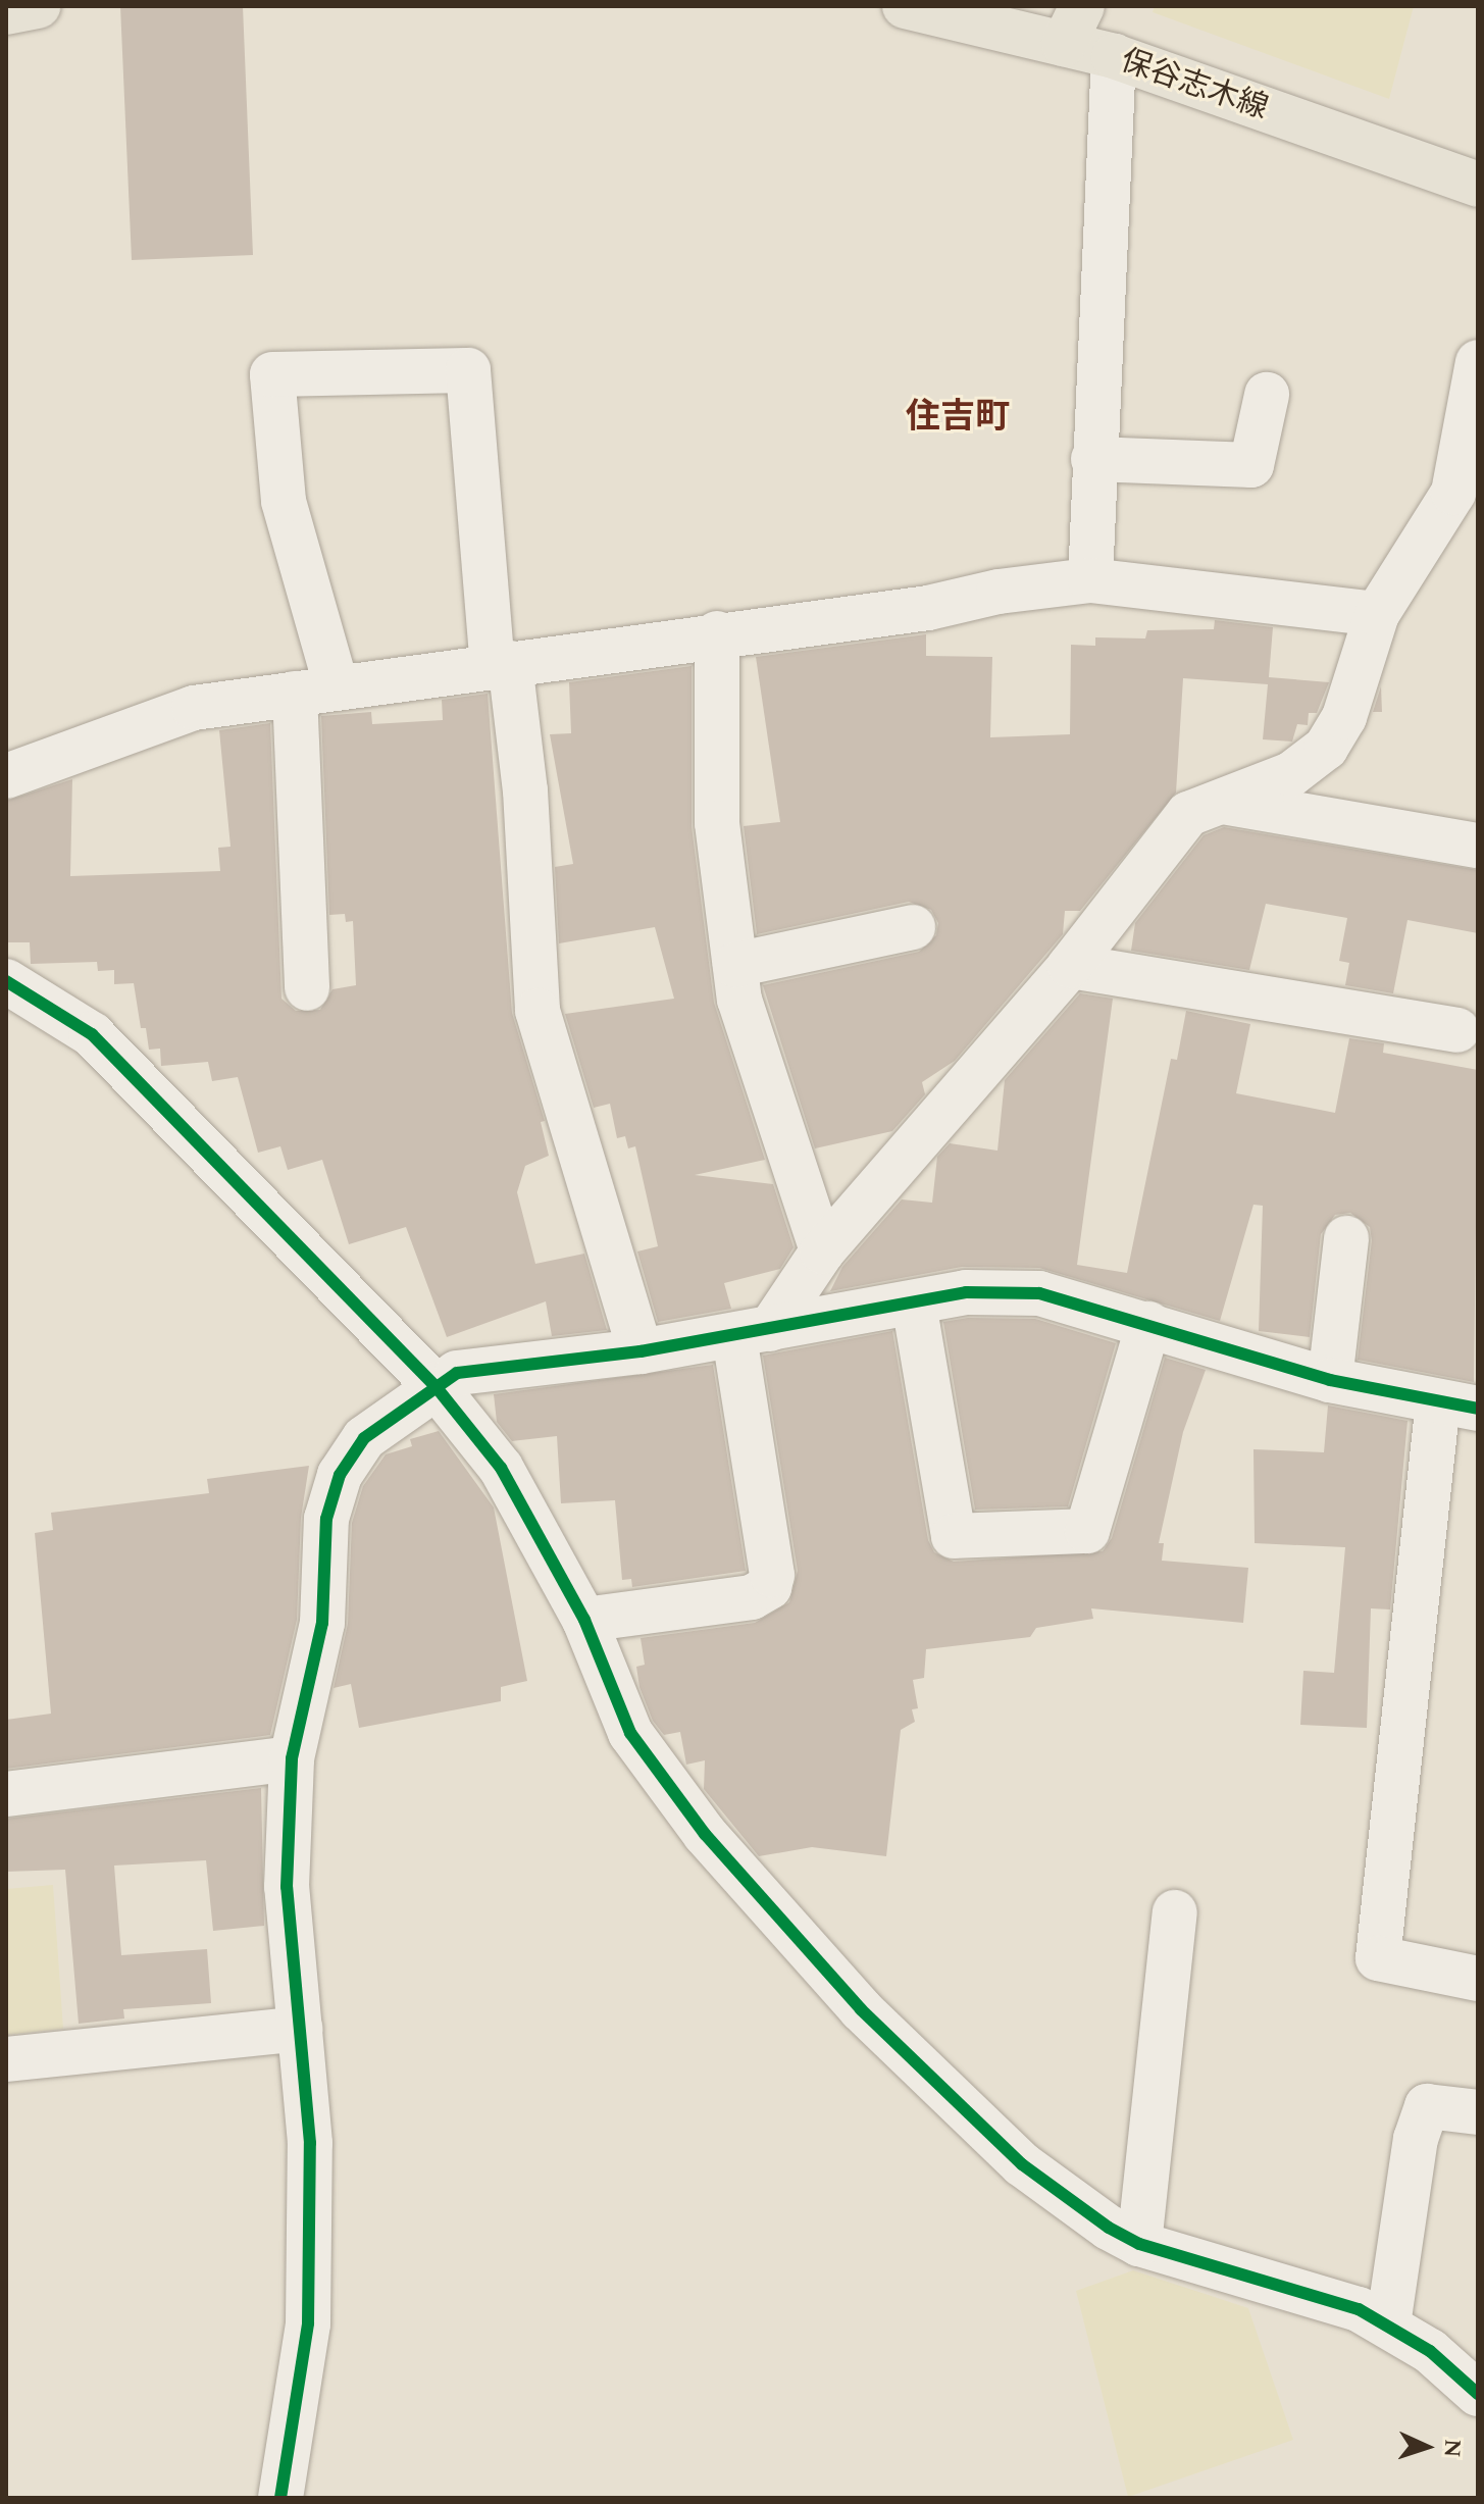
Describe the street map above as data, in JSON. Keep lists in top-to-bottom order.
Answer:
{
  "streets": {
    "main road": ["保谷志木線"]
  },
  "districts": ["住吉町"],
  "north": "right"
}
